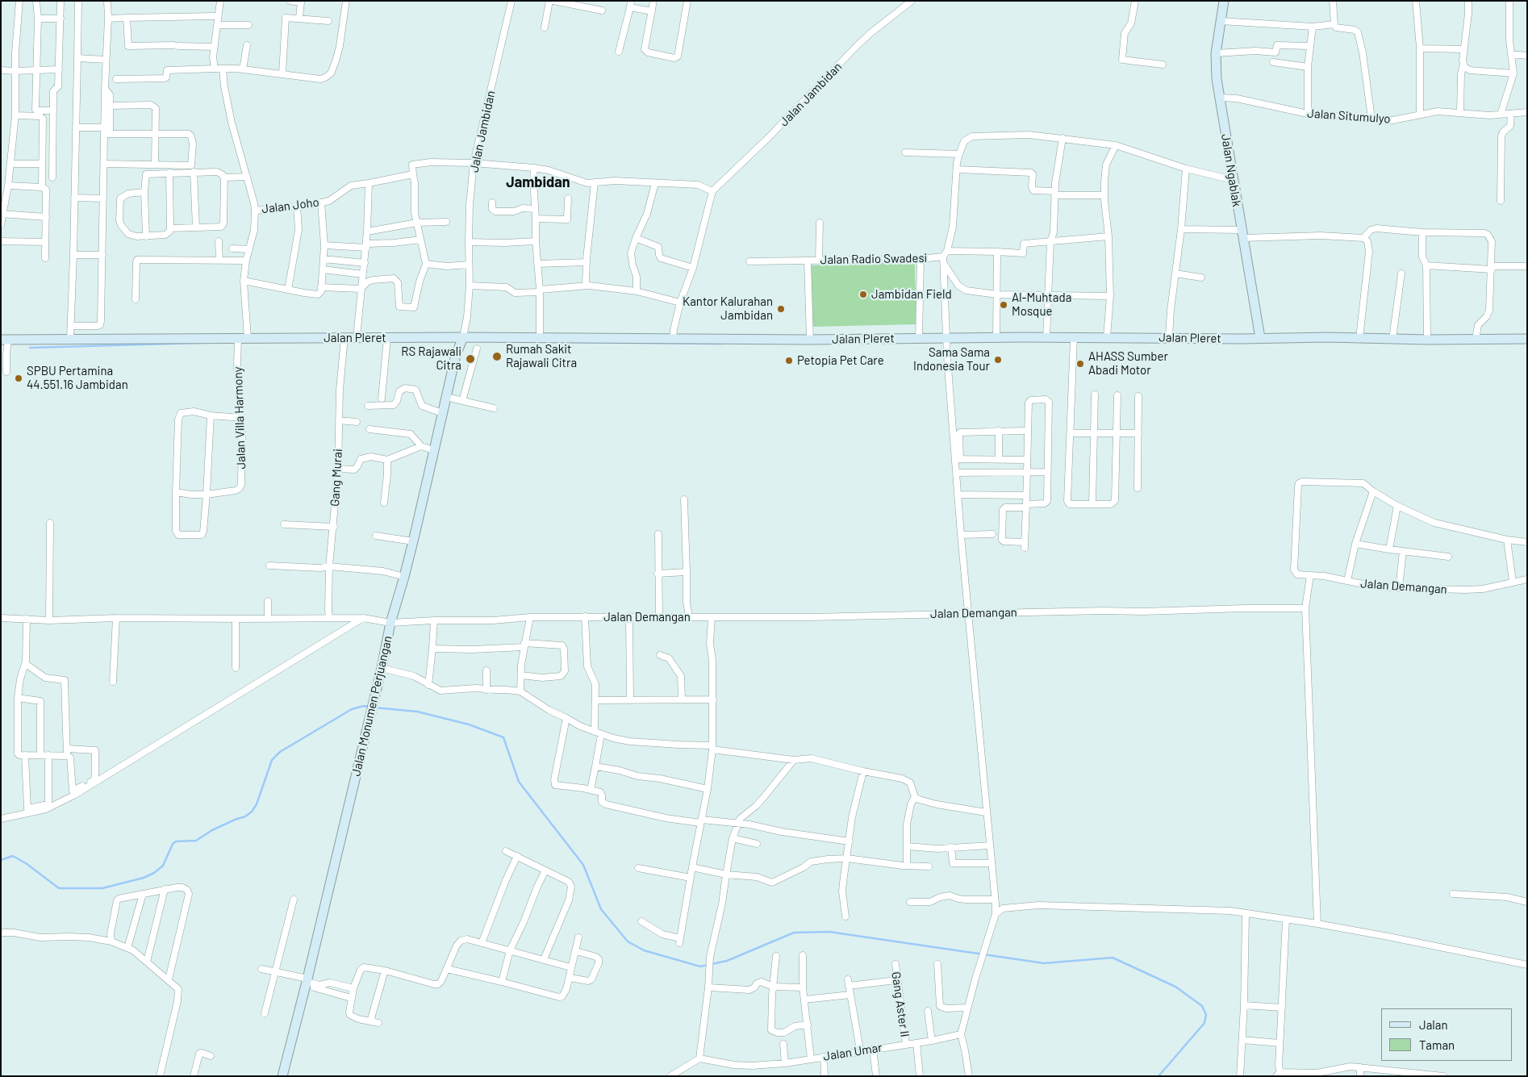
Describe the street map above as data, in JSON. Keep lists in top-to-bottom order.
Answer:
{
  "streets": {
    "main road": ["Jalan Ngablak", "Jalan Pleret", "Jalan Monumen Perjuangan"],
    "street": [
      "Jalan Jambidan",
      "Jalan Situmulyo",
      "Jalan Joho",
      "Jalan Radio Swadesi",
      "Jalan Villa Harmony",
      "Gang Murai",
      "Jalan Demangan",
      "Gang Aster II",
      "Jalan Umar"
    ]
  },
  "crossings": [
    ["Jalan Jambidan", "Jalan Pleret"],
    ["Jalan Jambidan", "Jalan Monumen Perjuangan"],
    ["Jalan Situmulyo", "Jalan Ngablak"],
    ["Jalan Ngablak", "Jalan Pleret"],
    ["Jalan Pleret", "Jalan Villa Harmony"],
    ["Jalan Pleret", "Gang Murai"],
    ["Jalan Pleret", "Jalan Monumen Perjuangan"],
    ["Gang Murai", "Jalan Demangan"],
    ["Jalan Demangan", "Jalan Monumen Perjuangan"],
    ["Gang Aster II", "Jalan Umar"]
  ],
  "districts": ["Jambidan"],
  "places": [
    "Jambidan Field",
    "Al-Muhtada Mosque",
    "Kantor Kalurahan Jambidan",
    "Rumah Sakit Rajawali Citra",
    "RS Rajawali Citra",
    "Sama Sama Indonesia Tour",
    "Petopia Pet Care",
    "AHASS Sumber Abadi Motor",
    "SPBU Pertamina 44.551.16 Jambidan"
  ],
  "legend": ["Jalan", "Taman"]
}
